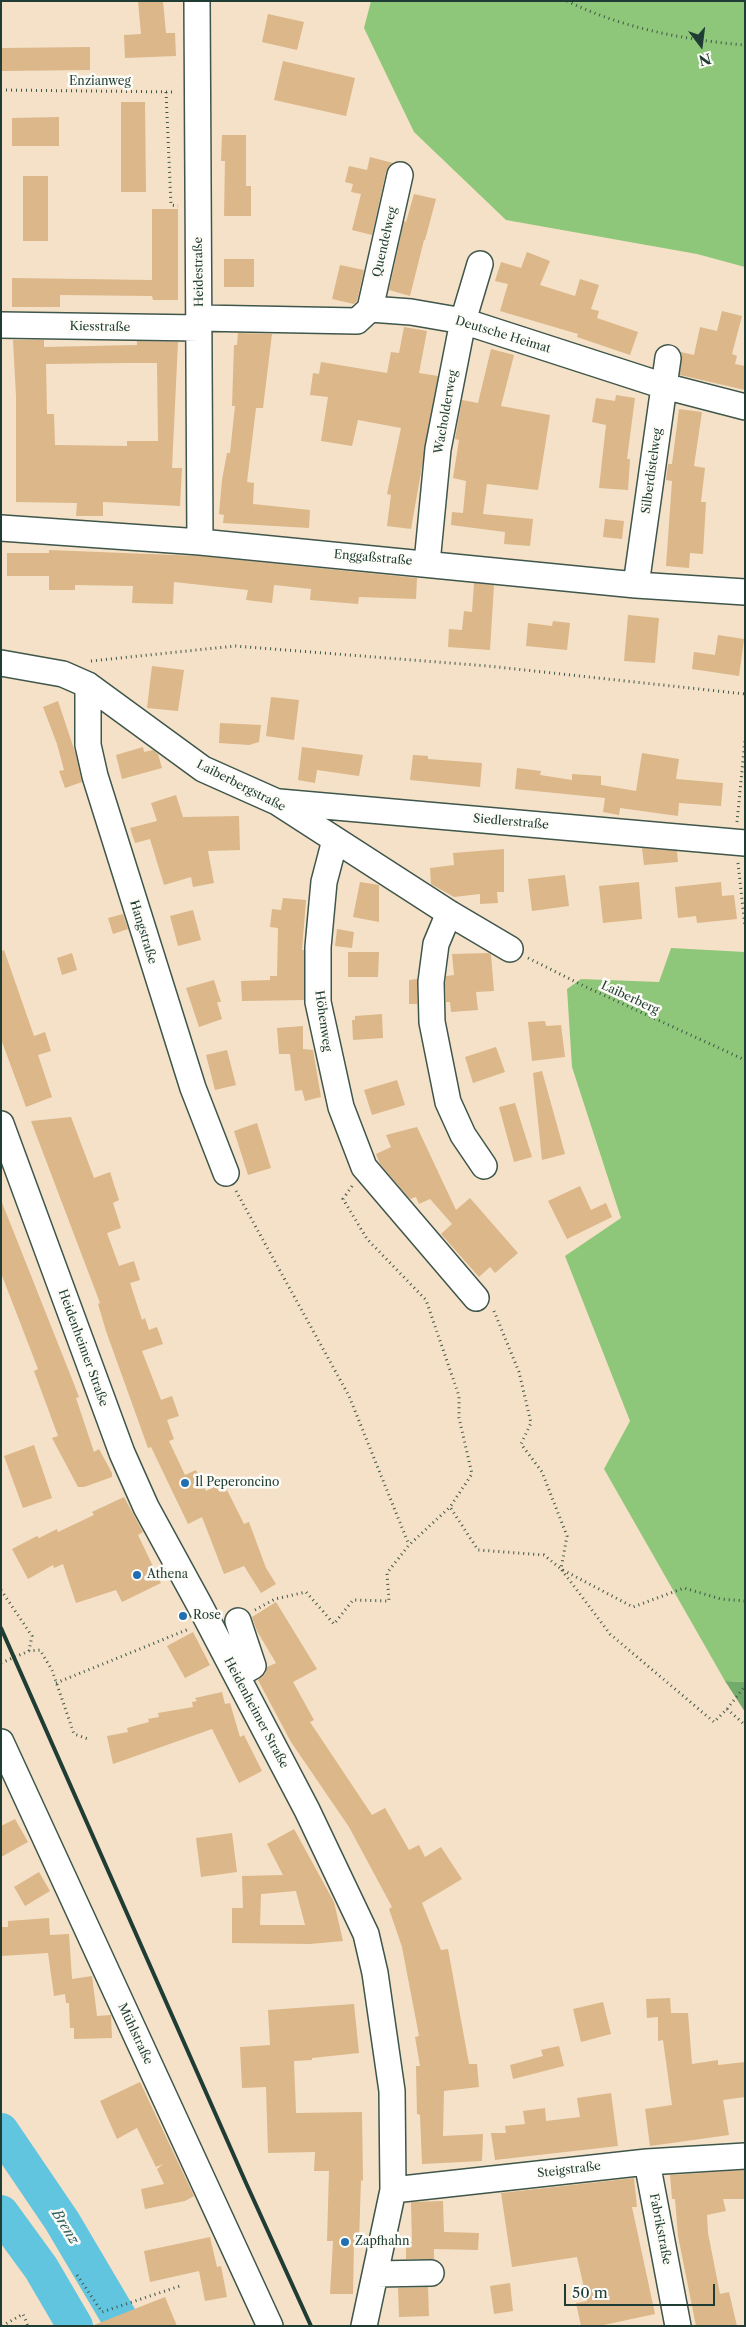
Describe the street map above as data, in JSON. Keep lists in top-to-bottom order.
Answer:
{
  "streets": {
    "street": [
      "Quendelweg",
      "Heidestraße",
      "Kiesstraße",
      "Deutsche Heimat",
      "Wacholderweg",
      "Silberdistelweg",
      "Enggaßstraße",
      "Laiberbergstraße",
      "Siedlerstraße",
      "Hangstraße",
      "Höhenweg",
      "Heidenheimer Straße",
      "Mühlstraße",
      "Steigstraße",
      "Fabrikstraße"
    ],
    "path": ["Enzianweg", "Laiberberg"]
  },
  "crossings": [
    ["Enzianweg", "Heidestraße"],
    ["Quendelweg", "Deutsche Heimat"],
    ["Heidestraße", "Kiesstraße"],
    ["Heidestraße", "Enggaßstraße"],
    ["Deutsche Heimat", "Wacholderweg"],
    ["Deutsche Heimat", "Silberdistelweg"],
    ["Wacholderweg", "Enggaßstraße"],
    ["Silberdistelweg", "Enggaßstraße"],
    ["Laiberbergstraße", "Siedlerstraße"],
    ["Laiberbergstraße", "Hangstraße"],
    ["Laiberbergstraße", "Laiberberg"],
    ["Laiberbergstraße", "Höhenweg"],
    ["Heidenheimer Straße", "Steigstraße"],
    ["Steigstraße", "Fabrikstraße"]
  ],
  "water": ["Brenz"],
  "places": [
    "Il Peperoncino",
    "Athena",
    "Rose",
    "Zapfhahn"
  ],
  "scale_bar": "50 m",
  "north": "bottom"
}
